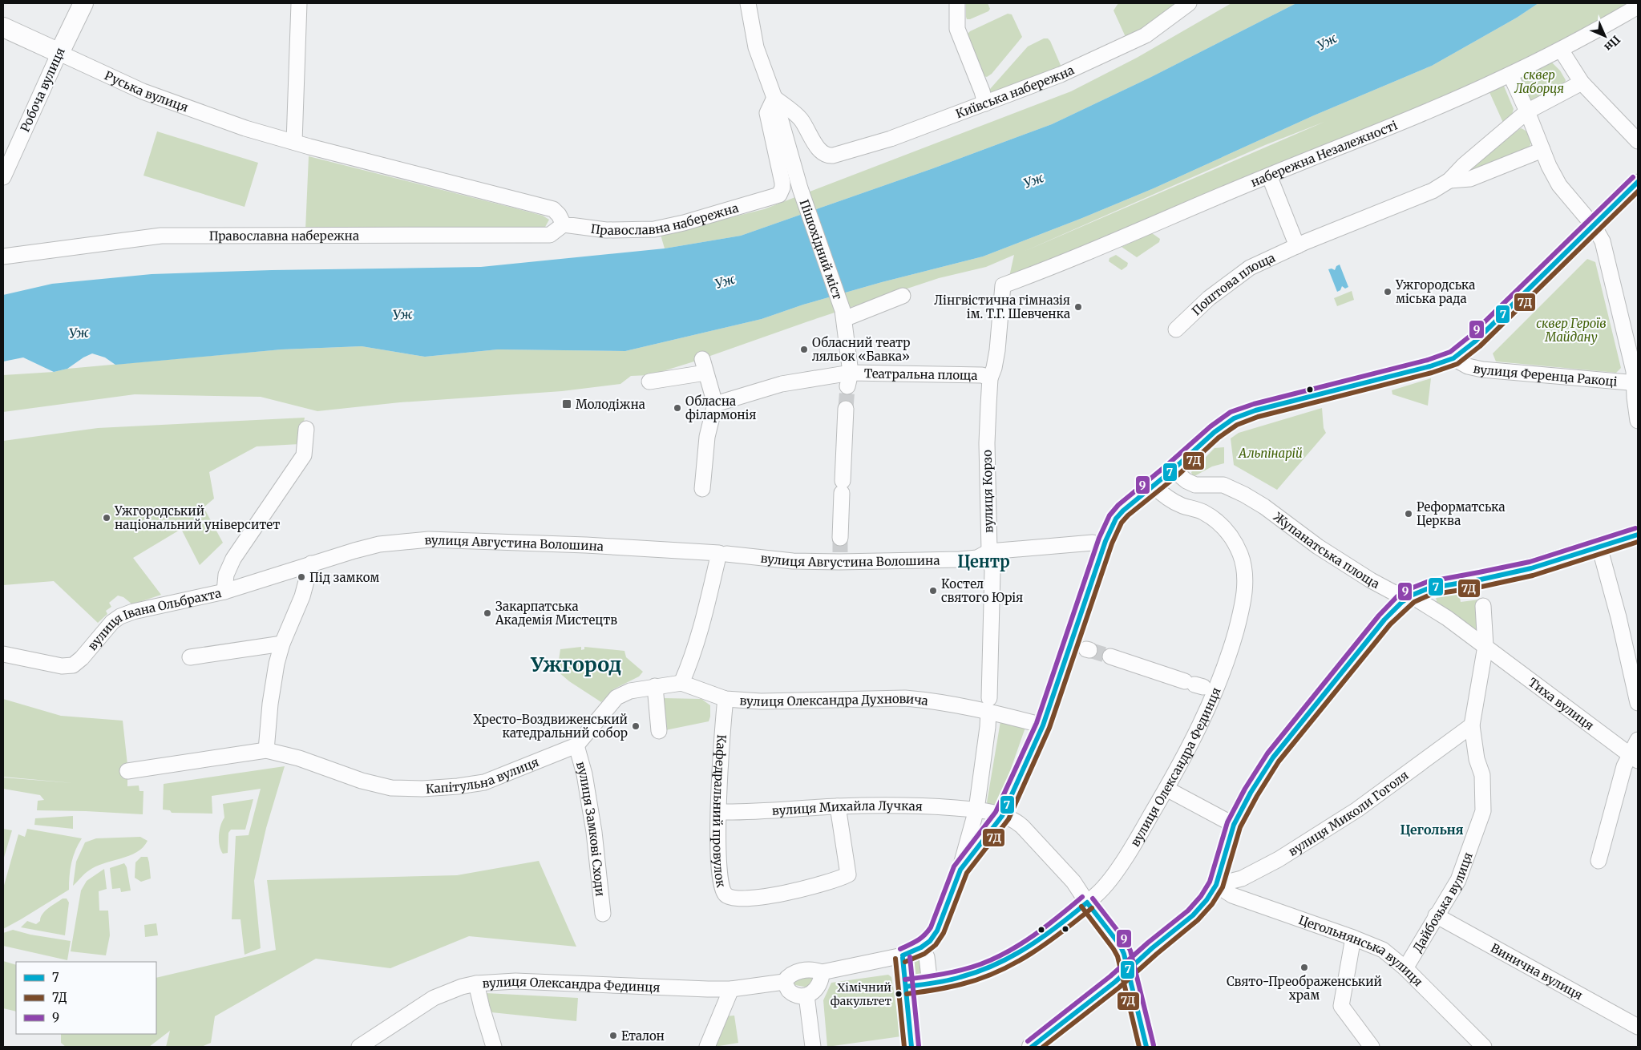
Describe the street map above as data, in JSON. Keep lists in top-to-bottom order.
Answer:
{
  "streets": {
    "main road": ["Робоча вулиця", "Руська вулиця"],
    "street": [
      "Київська набережна",
      "набережна Незалежності",
      "Православна набережна",
      "Пішохідний міст",
      "Поштова площа",
      "Театральна площа",
      "вулиця Ференца Ракоці",
      "вулиця Корзо",
      "вулиця Августина Волошина",
      "Жупанатська площа",
      "вулиця Івана Ольбрахта",
      "вулиця Олександра Духновича",
      "Тиха вулиця",
      "вулиця Олександра Фединця",
      "Капітульна вулиця",
      "вулиця Михайла Лучкая",
      "Кафедральний провулок",
      "вулиця Миколи Гоголя",
      "вулиця Замкові Сходи",
      "Дайбозька вулиця",
      "Цегольнянська вулиця",
      "Винична вулиця"
    ]
  },
  "crossings": [
    ["Робоча вулиця", "Руська вулиця"],
    ["Київська набережна", "Православна набережна"],
    ["Київська набережна", "Пішохідний міст"],
    ["набережна Незалежності", "вулиця Корзо"],
    ["Православна набережна", "Пішохідний міст"],
    ["Пішохідний міст", "Театральна площа"],
    ["Театральна площа", "вулиця Корзо"],
    ["вулиця Корзо", "вулиця Августина Волошина"],
    ["вулиця Корзо", "вулиця Олександра Духновича"],
    ["вулиця Корзо", "вулиця Михайла Лучкая"],
    ["вулиця Августина Волошина", "вулиця Івана Ольбрахта"],
    ["Жупанатська площа", "Тиха вулиця"],
    ["Жупанатська площа", "Дайбозька вулиця"],
    ["вулиця Олександра Духновича", "Капітульна вулиця"],
    ["вулиця Олександра Духновича", "Кафедральний провулок"],
    ["Тиха вулиця", "Дайбозька вулиця"],
    ["вулиця Олександра Фединця", "вулиця Михайла Лучкая"],
    ["Капітульна вулиця", "вулиця Замкові Сходи"],
    ["вулиця Михайла Лучкая", "Кафедральний провулок"],
    ["вулиця Миколи Гоголя", "Дайбозька вулиця"],
    ["вулиця Миколи Гоголя", "Цегольнянська вулиця"],
    ["Дайбозька вулиця", "Цегольнянська вулиця"],
    ["Дайбозька вулиця", "Винична вулиця"]
  ],
  "districts": ["Центр", "Ужгород", "Цегольня"],
  "water": ["Уж"],
  "parks": ["сквер Лаборця", "сквер Героїв Майдану", "Альпінарій"],
  "places": {
    "other": [
      "Ужгородська міська рада",
      "Лінгвістична гімназія ім. Т.Г. Шевченка",
      "Обласний театр ляльок «Бавка»",
      "Обласна філармонія",
      "Реформатська Церква",
      "Ужгородський національний університет",
      "Під замком",
      "Костел святого Юрія",
      "Закарпатська Академія Мистецтв",
      "Хресто-Воздвиженський катедральний собор",
      "Свято-Преображенський храм",
      "Хімічний факультет",
      "Еталон"
    ],
    "transit": ["Молодіжна"]
  },
  "lines": ["transit line 9", "transit line 7", "transit line 7Д"],
  "legend": ["7", "7Д", "9"],
  "north": "bottom right"
}
